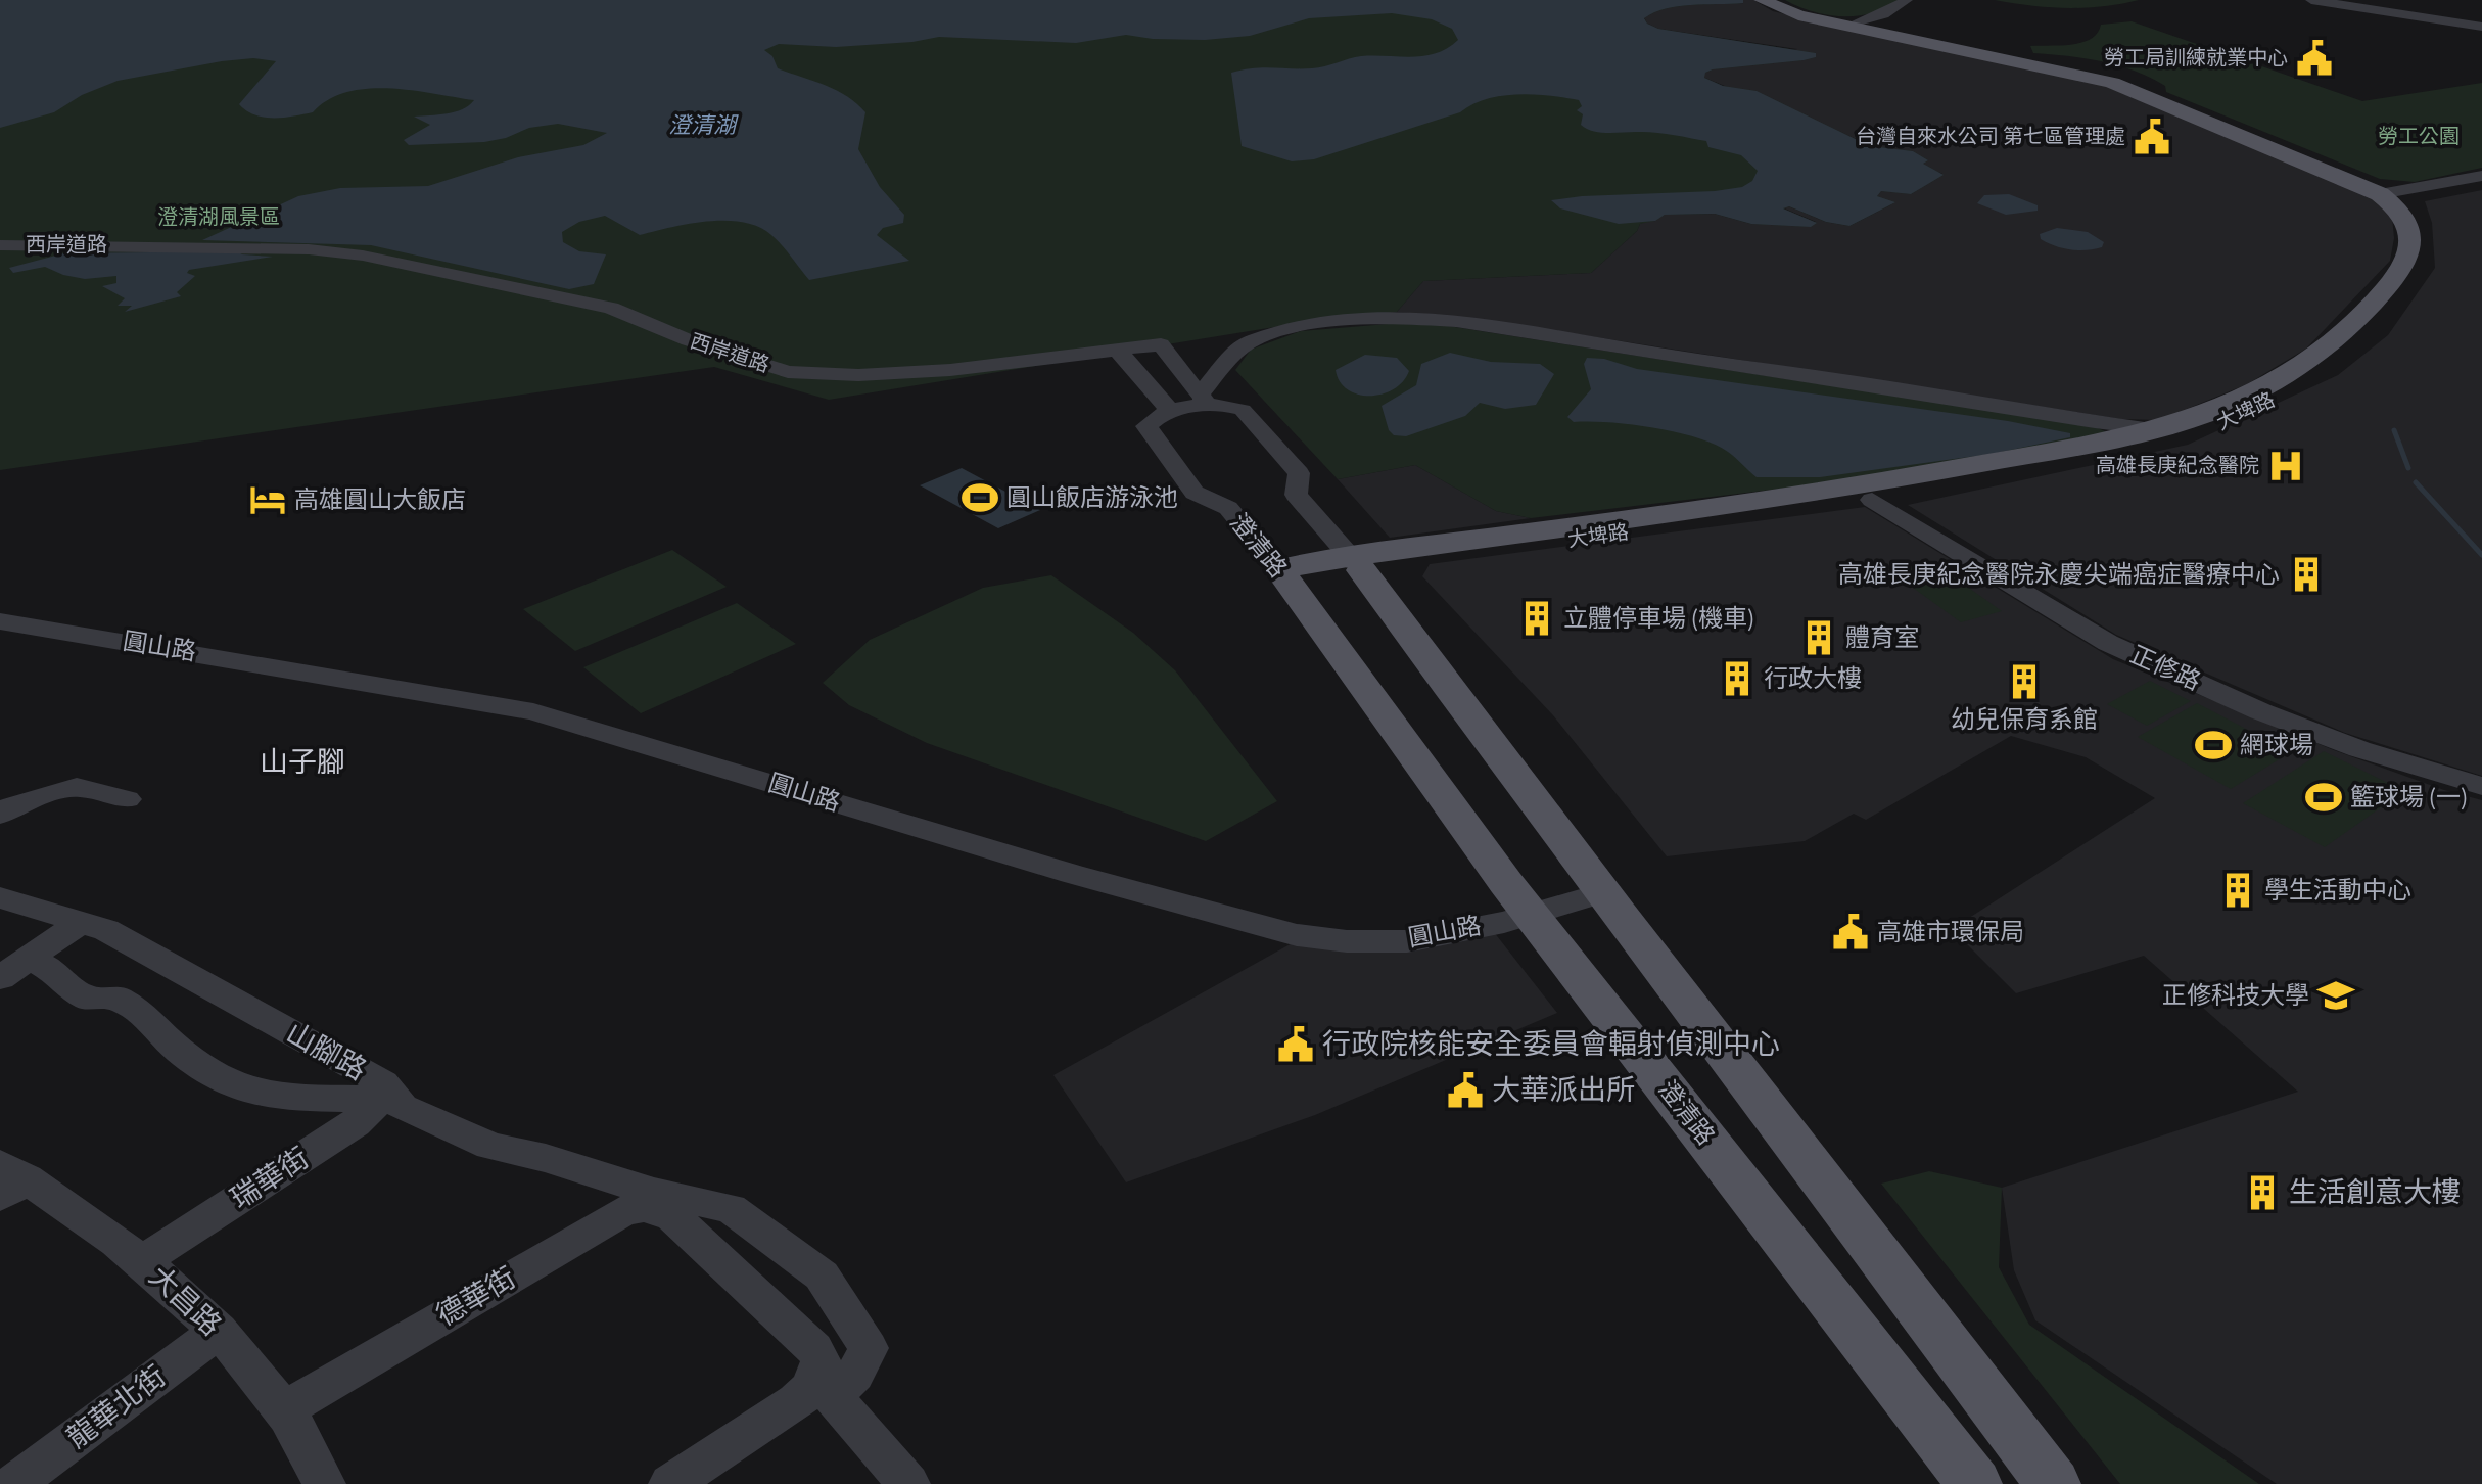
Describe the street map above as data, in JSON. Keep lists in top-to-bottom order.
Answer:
{
  "streets": {
    "main road": ["大埤路", "澄清路"],
    "street": [
      "西岸道路",
      "圓山路",
      "正修路",
      "山腳路",
      "瑞華街",
      "德華街",
      "大昌路",
      "龍華北街"
    ]
  },
  "crossings": [
    ["西岸道路", "大埤路"],
    ["大埤路", "澄清路"],
    ["大埤路", "正修路"],
    ["澄清路", "圓山路"],
    ["山腳路", "瑞華街"],
    ["山腳路", "德華街"],
    ["瑞華街", "大昌路"],
    ["德華街", "大昌路"],
    ["大昌路", "龍華北街"]
  ],
  "districts": ["山子腳"],
  "water": ["澄清湖"],
  "parks": ["勞工公園", "澄清湖風景區"],
  "places": {
    "public building": [
      "勞工局訓練就業中心",
      "台灣自來水公司 第七區管理處",
      "高雄市環保局",
      "行政院核能安全委員會輻射偵測中心",
      "大華派出所"
    ],
    "hospital": ["高雄長庚紀念醫院"],
    "sports": ["圓山飯店游泳池", "網球場", "籃球場 (一)"],
    "hotel": ["高雄圓山大飯店"],
    "building": [
      "高雄長庚紀念醫院永慶尖端癌症醫療中心",
      "立體停車場 (機車)",
      "體育室",
      "行政大樓",
      "幼兒保育系館",
      "學生活動中心",
      "生活創意大樓"
    ],
    "school or university": ["正修科技大學"]
  }
}
